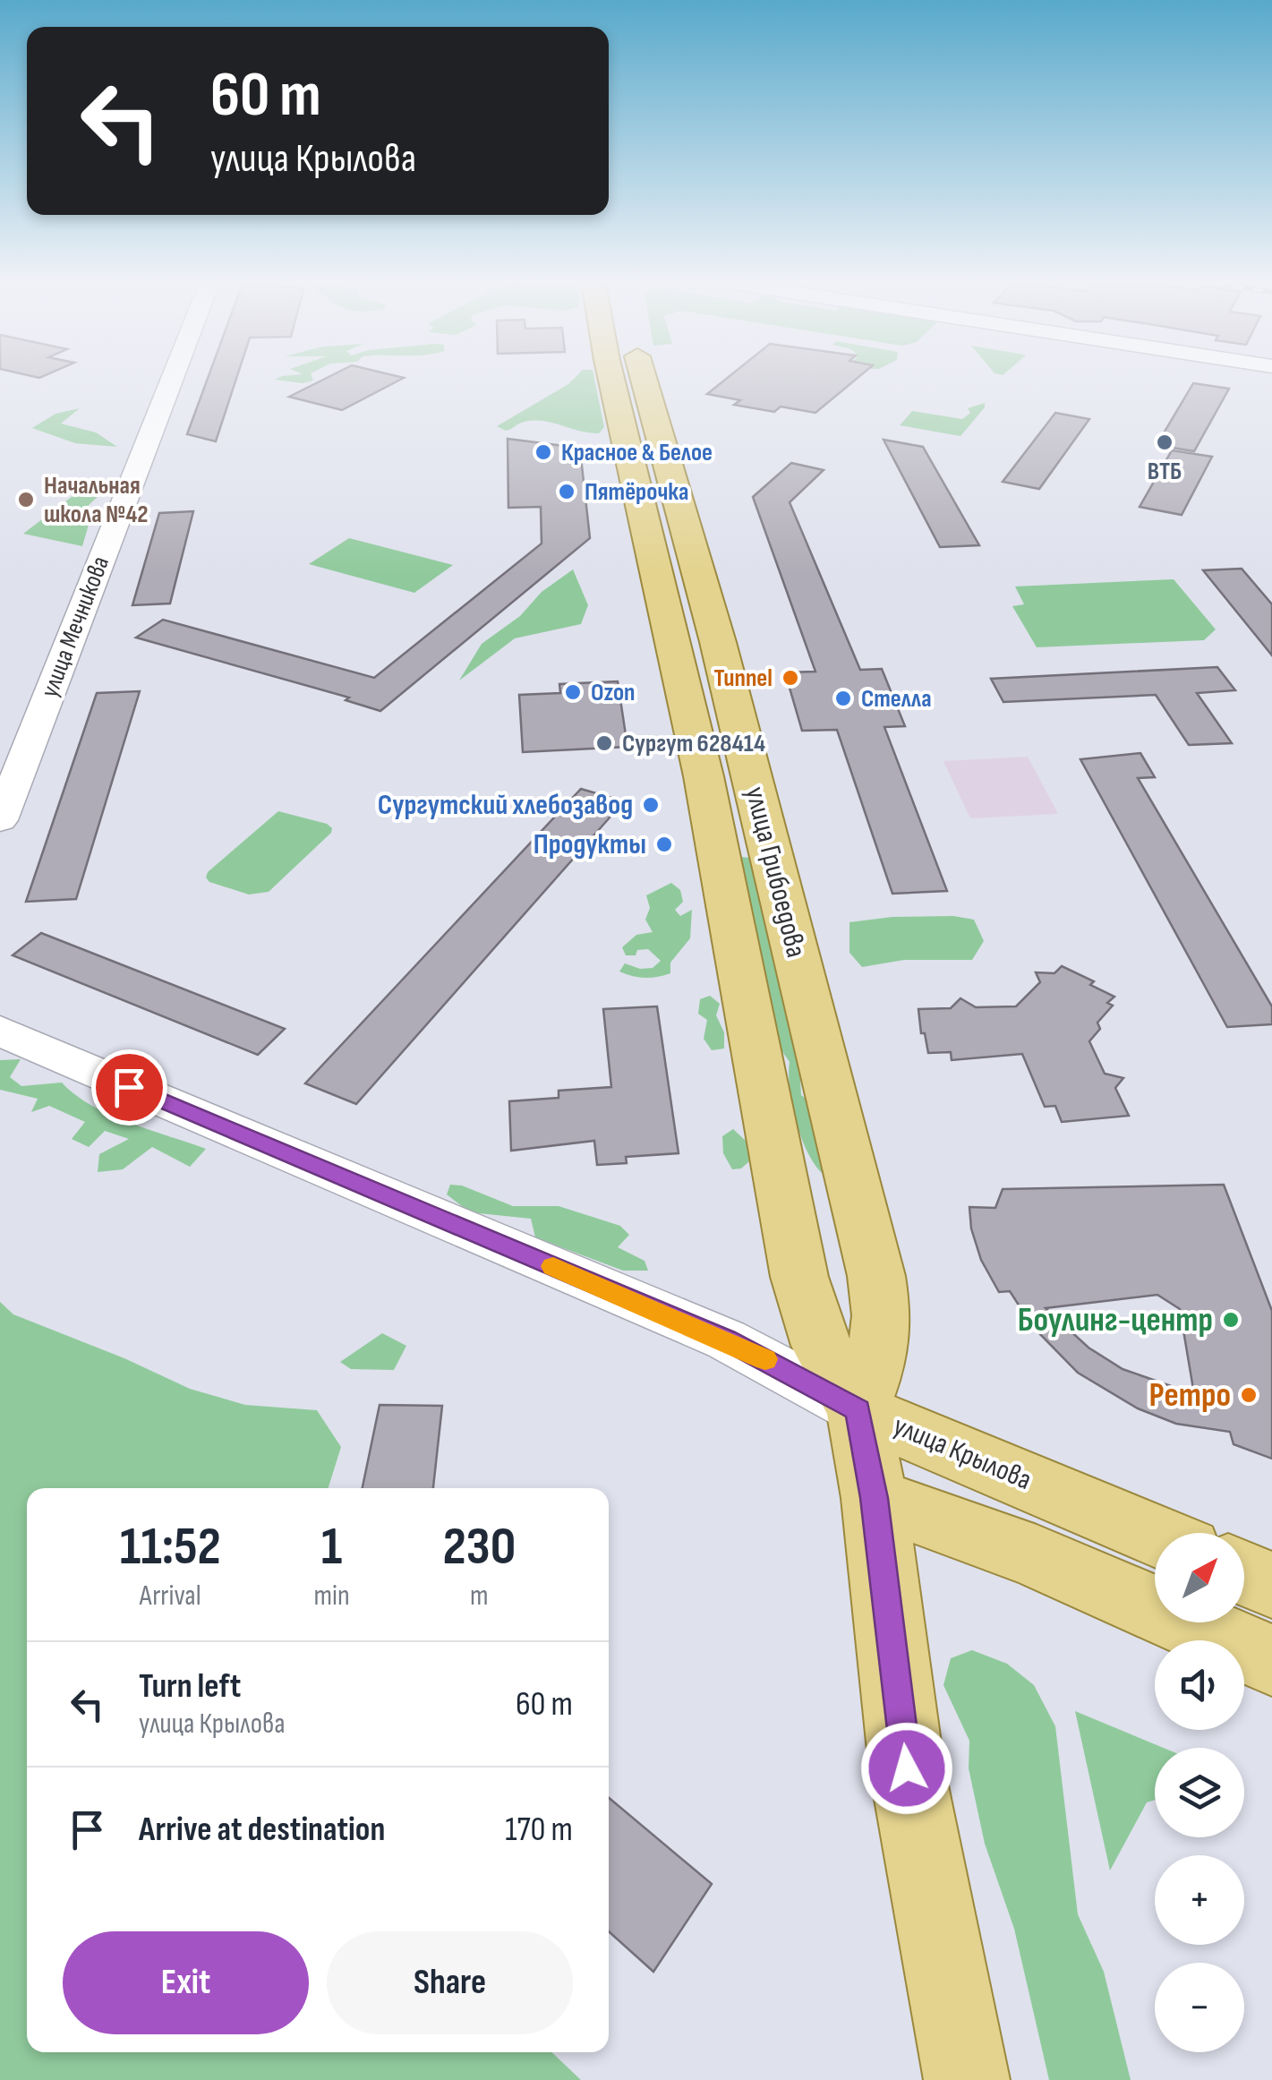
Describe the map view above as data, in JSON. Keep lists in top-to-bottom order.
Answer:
{
  "streets": {
    "main road": ["улица Грибоедова", "улица Крылова"],
    "street": ["улица Мечникова"]
  },
  "crossings": [
    ["улица Грибоедова", "улица Крылова"]
  ],
  "places": [
    "ВТБ",
    "Красное & Белое",
    "Пятёрочка",
    "Начальная школа №42",
    "Tunnel",
    "Ozon",
    "Стелла",
    "Сургут 628414",
    "Сургутский хлебозавод",
    "Продукты",
    "Боулинг-центр",
    "Ретро"
  ],
  "north": "top right",
  "page": {
    "turn": ["60 m", "улица Крылова"],
    "eta": [
      "11:52",
      "Arrival",
      "1",
      "min",
      "230",
      "m"
    ],
    "map_buttons": ["+", "−"],
    "list": [
      {
        "name": "Turn left",
        "note": "улица Крылова",
        "value": "60 m"
      },
      {
        "name": "Arrive at destination",
        "value": "170 m"
      }
    ],
    "buttons": ["Exit", "Share"]
  }
}
